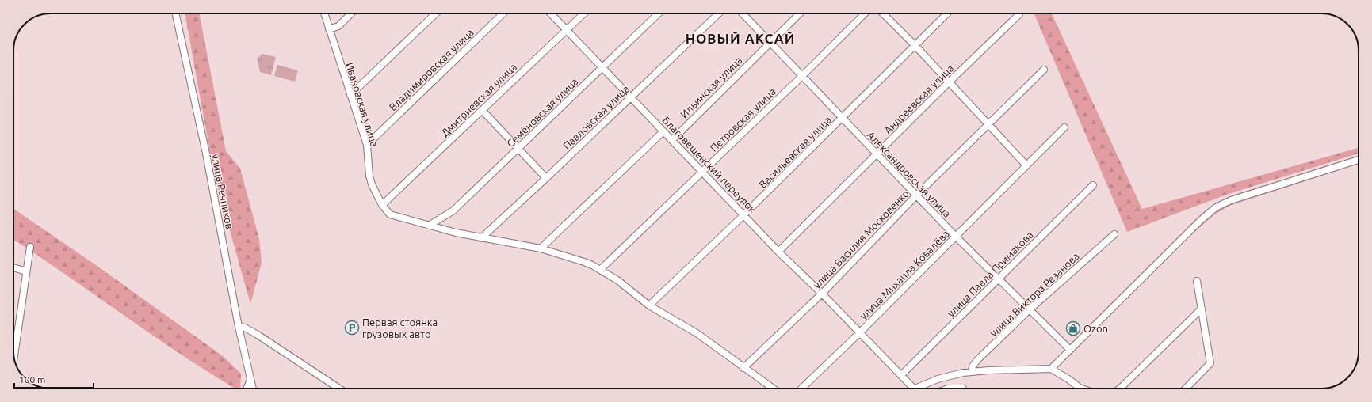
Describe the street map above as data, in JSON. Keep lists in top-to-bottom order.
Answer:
{
  "streets": {
    "street": [
      "Владимировская улица",
      "Ильинская улица",
      "Андреевская улица",
      "Дмитриевская улица",
      "Ивановская улица",
      "Семёновская улица",
      "Павловская улица",
      "Петровская улица",
      "Васильевская улица",
      "Благовещенский переулок",
      "Александровская улица",
      "улица Речников",
      "улица Василия Московенко",
      "улица Павла Примакова",
      "улица Михаила Ковалёва",
      "улица Виктора Резанова"
    ]
  },
  "crossings": [
    ["Владимировская улица", "Ивановская улица"],
    ["Ильинская улица", "Благовещенский переулок"],
    ["Ильинская улица", "Александровская улица"],
    ["Андреевская улица", "Благовещенский переулок"],
    ["Андреевская улица", "Александровская улица"],
    ["Дмитриевская улица", "Ивановская улица"],
    ["Дмитриевская улица", "Благовещенский переулок"],
    ["Ивановская улица", "Семёновская улица"],
    ["Ивановская улица", "Павловская улица"],
    ["Ивановская улица", "Петровская улица"],
    ["Ивановская улица", "Васильевская улица"],
    ["Ивановская улица", "улица Василия Московенко"],
    ["Семёновская улица", "Благовещенский переулок"],
    ["Павловская улица", "Благовещенский переулок"],
    ["Петровская улица", "Благовещенский переулок"],
    ["Петровская улица", "Александровская улица"],
    ["Васильевская улица", "Благовещенский переулок"],
    ["Васильевская улица", "Александровская улица"],
    ["Благовещенский переулок", "улица Василия Московенко"],
    ["Благовещенский переулок", "улица Павла Примакова"],
    ["Благовещенский переулок", "улица Михаила Ковалёва"],
    ["Александровская улица", "улица Василия Московенко"],
    ["Александровская улица", "улица Павла Примакова"],
    ["Александровская улица", "улица Михаила Ковалёва"],
    ["Александровская улица", "улица Виктора Резанова"]
  ],
  "districts": ["НОВЫЙ АКСАЙ"],
  "places": {
    "parking": ["Первая стоянка грузовых авто"],
    "shop": ["Ozon"]
  },
  "scale_bar": "100 m"
}
